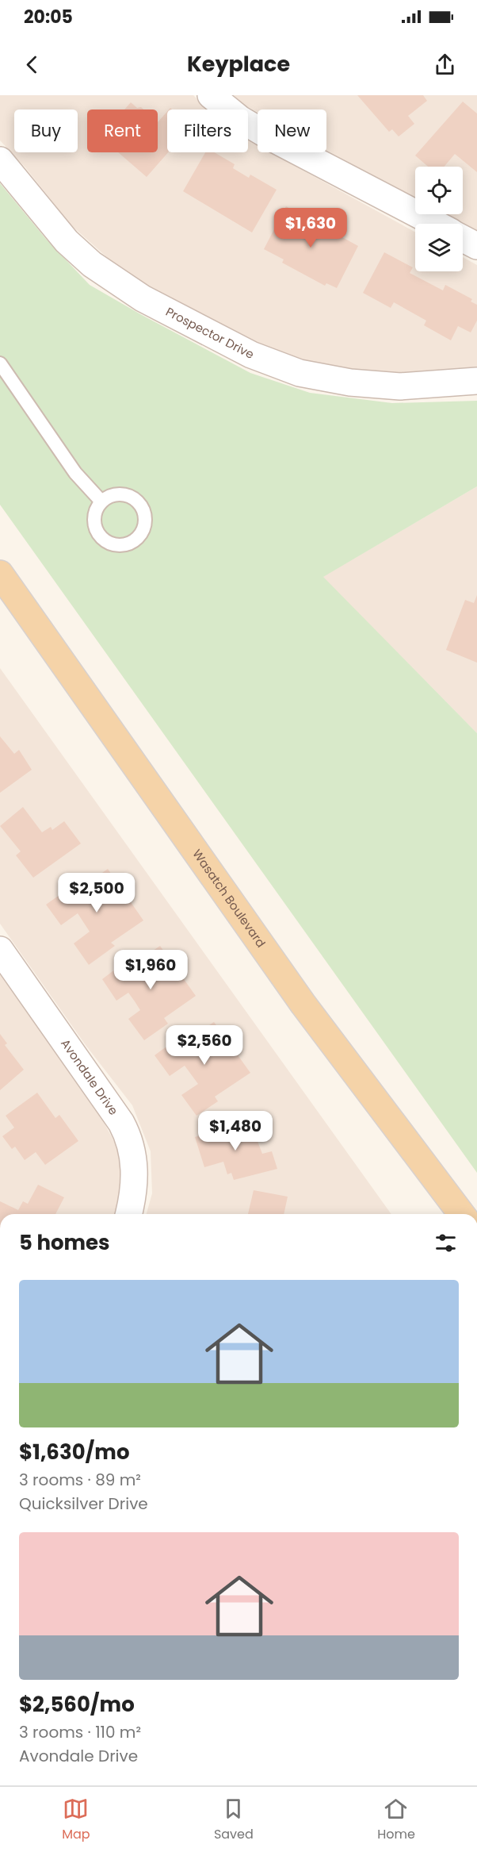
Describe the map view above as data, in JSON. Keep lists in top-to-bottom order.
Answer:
{
  "streets": {
    "main road": ["Wasatch Boulevard"],
    "street": ["Prospector Drive", "Avondale Drive"]
  },
  "page": {
    "status": "20:05",
    "header": "Keyplace",
    "chip": [
      "Buy",
      "Rent",
      "Filters",
      "New"
    ],
    "price": [
      "$1,630",
      "$2,500",
      "$1,960",
      "$2,560",
      "$1,480"
    ],
    "heading": "5 homes",
    "list": [
      {
        "name": "$1,630/mo",
        "note": "3 rooms · 89 m² · Quicksilver Drive"
      },
      {
        "name": "$2,560/mo",
        "note": "3 rooms · 110 m² · Avondale Drive"
      }
    ],
    "tabs": ["Map", "Saved", "Home"]
  }
}
